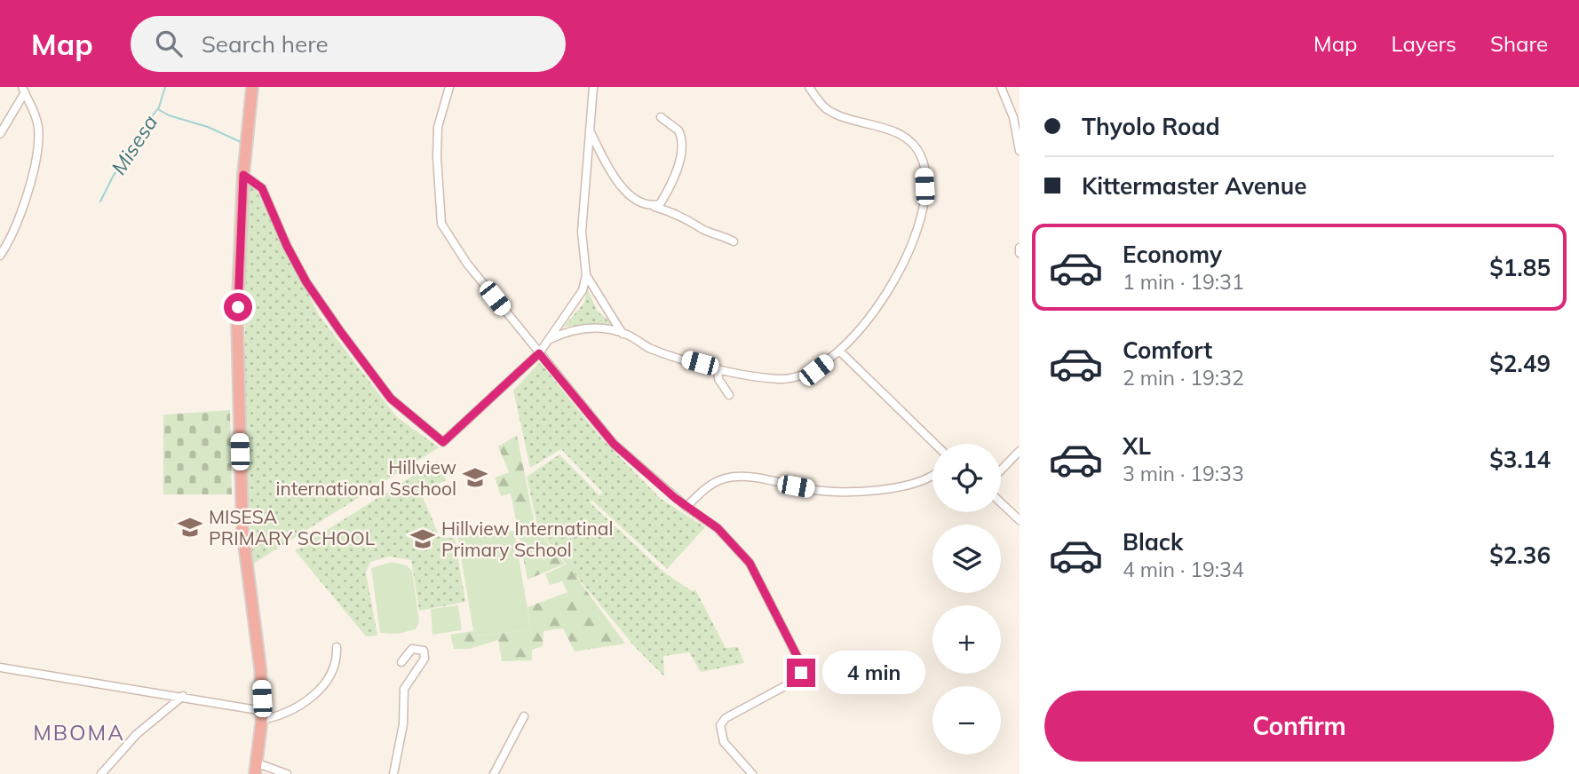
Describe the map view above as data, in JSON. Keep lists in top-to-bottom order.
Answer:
{
  "districts": ["MBOMA"],
  "water": ["Misesa"],
  "places": {
    "school or university": ["Hillview international Sschool", "MISESA PRIMARY SCHOOL", "Hillview Internatinal Primary School"]
  },
  "page": {
    "header": "Map",
    "search": "Search here",
    "nav": ["Map", "Layers", "Share"],
    "banner": ["Thyolo Road", "Kittermaster Avenue"],
    "list": [
      {
        "name": "Economy",
        "note": "1 min · 19:31",
        "value": "$1.85"
      },
      {
        "name": "Comfort",
        "note": "2 min · 19:32",
        "value": "$2.49"
      },
      {
        "name": "XL",
        "note": "3 min · 19:33",
        "value": "$3.14"
      },
      {
        "name": "Black",
        "note": "4 min · 19:34",
        "value": "$2.36"
      }
    ],
    "map_buttons": ["+", "−"],
    "bubble": "4 min",
    "buttons": "Confirm"
  }
}
